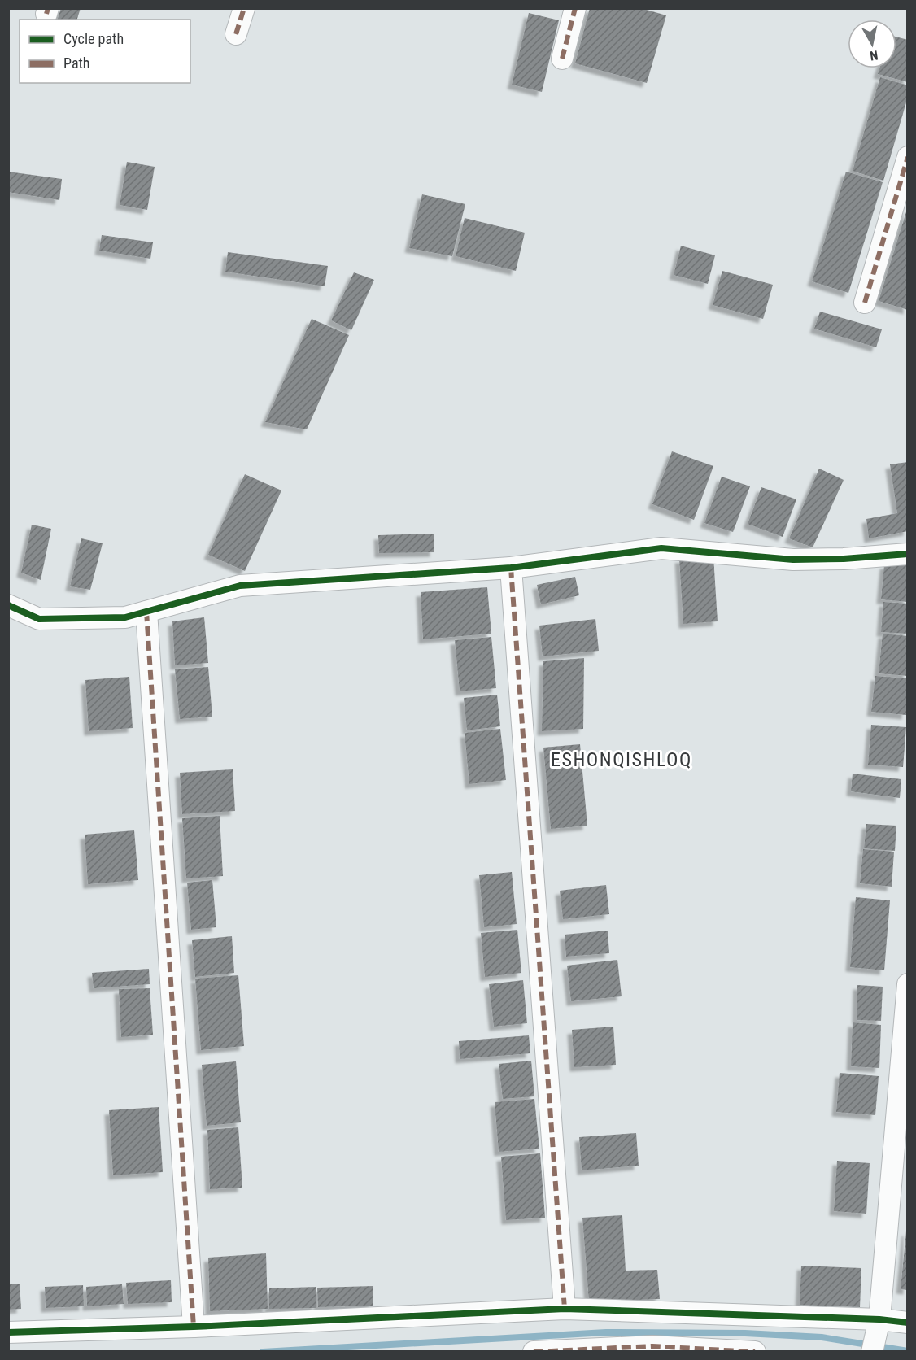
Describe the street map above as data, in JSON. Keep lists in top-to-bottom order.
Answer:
{
  "districts": ["ESHONQISHLOQ"],
  "legend": ["Cycle path", "Path"],
  "north": "bottom"
}
